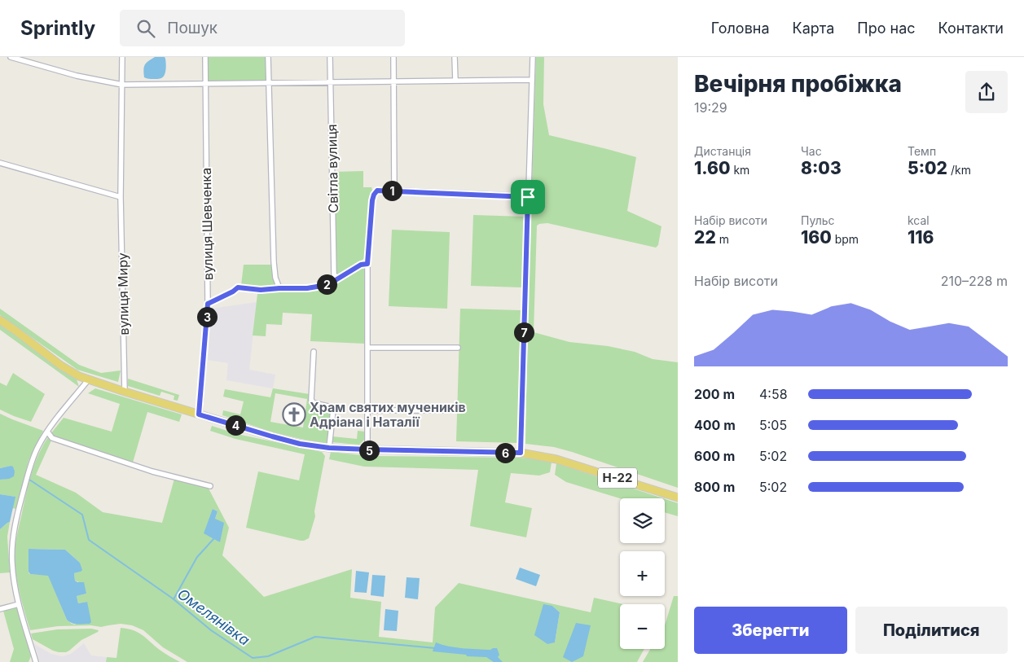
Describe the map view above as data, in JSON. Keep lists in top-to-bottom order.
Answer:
{
  "streets": {
    "main road": ["Н-22"],
    "street": ["Світла вулиця", "вулиця Шевченка", "вулиця Миру"]
  },
  "crossings": [
    ["вулиця Шевченка", "Н-22"],
    ["вулиця Миру", "Н-22"]
  ],
  "water": ["Омелянівка"],
  "places": {
    "church": ["Храм святих мучеників Адріана і Наталії"]
  },
  "page": {
    "header": "Sprintly",
    "search": "Пошук",
    "nav": [
      "Головна",
      "Карта",
      "Про нас",
      "Контакти"
    ],
    "heading": ["Вечірня пробіжка", "19:29"],
    "stats": [
      ["Дистанція", "1.60 km"],
      ["Час", "8:03"],
      ["Темп", "5:02 /km"],
      ["Набір висоти", "22 m"],
      ["Пульс", "160 bpm"],
      ["kcal", "116"]
    ],
    "pins": [
      "1",
      "2",
      "3",
      "7",
      "4",
      "5",
      "6"
    ],
    "chart": ["Набір висоти", "210–228 m"],
    "list": [
      {
        "name": "200 m",
        "note": "4:58"
      },
      {
        "name": "400 m",
        "note": "5:05"
      },
      {
        "name": "600 m",
        "note": "5:02"
      },
      {
        "name": "800 m",
        "note": "5:02"
      }
    ],
    "map_buttons": ["+", "−"],
    "buttons": ["Зберегти", "Поділитися"]
  }
}
